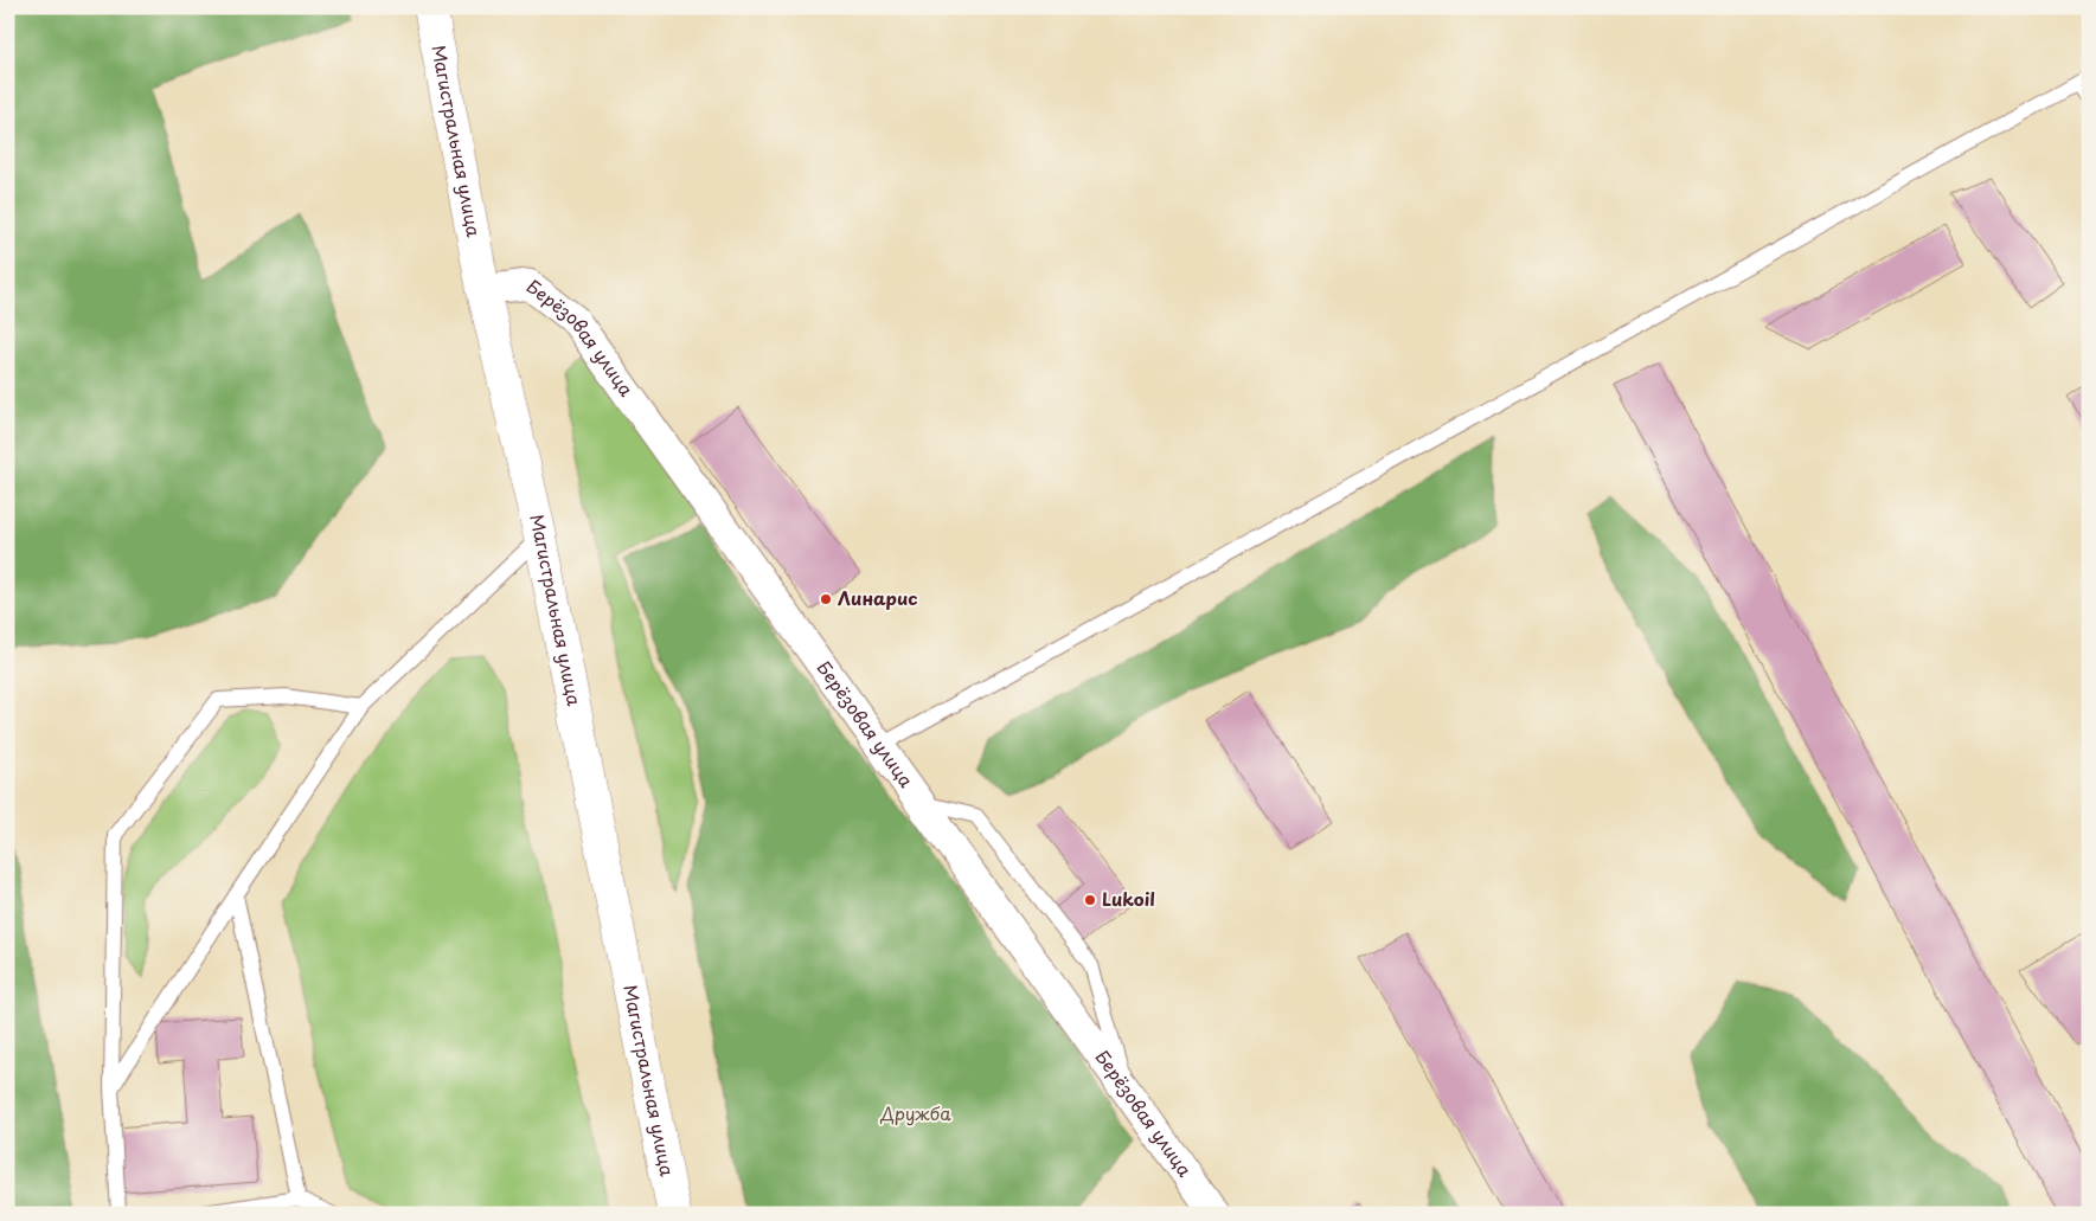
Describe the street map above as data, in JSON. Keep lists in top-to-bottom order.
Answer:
{
  "streets": {
    "main road": ["Магистральная улица"],
    "street": ["Берёзовая улица"]
  },
  "crossings": [
    ["Магистральная улица", "Берёзовая улица"]
  ],
  "parks": ["Дружба"],
  "places": ["Линарис", "Lukoil"]
}
